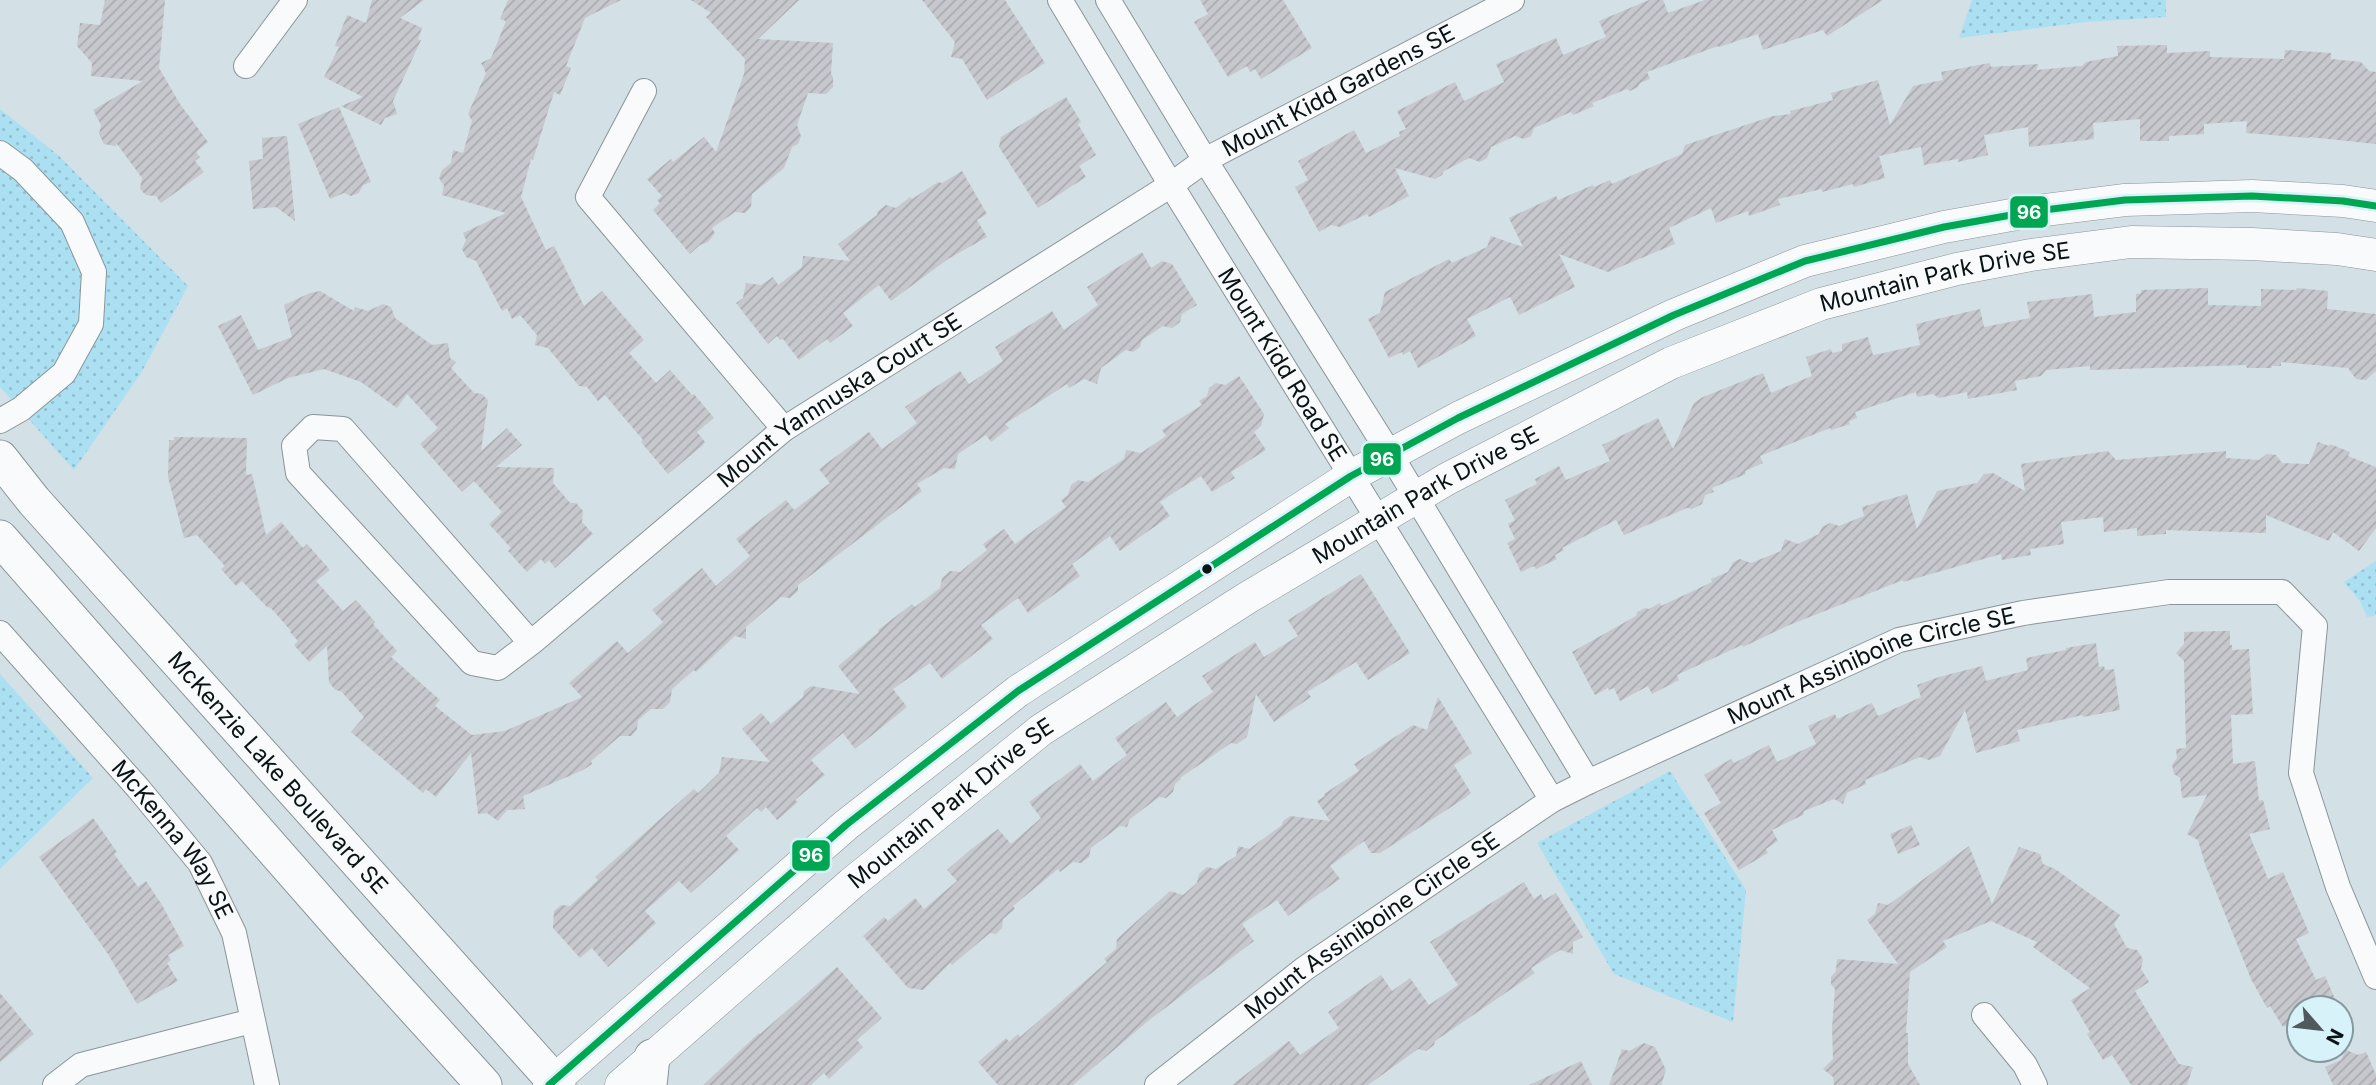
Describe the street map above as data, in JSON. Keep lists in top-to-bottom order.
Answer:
{
  "streets": {
    "main road": ["McKenzie Lake Boulevard SE"],
    "street": [
      "Mount Kidd Gardens SE",
      "Mountain Park Drive SE",
      "Mount Kidd Road SE",
      "Mount Yamnuska Court SE",
      "Mount Assiniboine Circle SE",
      "McKenna Way SE"
    ]
  },
  "crossings": [
    ["Mount Kidd Gardens SE", "Mount Kidd Road SE"],
    ["Mount Kidd Gardens SE", "Mount Yamnuska Court SE"],
    ["Mountain Park Drive SE", "Mount Kidd Road SE"],
    ["Mountain Park Drive SE", "McKenzie Lake Boulevard SE"],
    ["Mount Kidd Road SE", "Mount Yamnuska Court SE"],
    ["Mount Kidd Road SE", "Mount Assiniboine Circle SE"]
  ],
  "lines": ["transit line 96"],
  "north": "bottom right"
}
